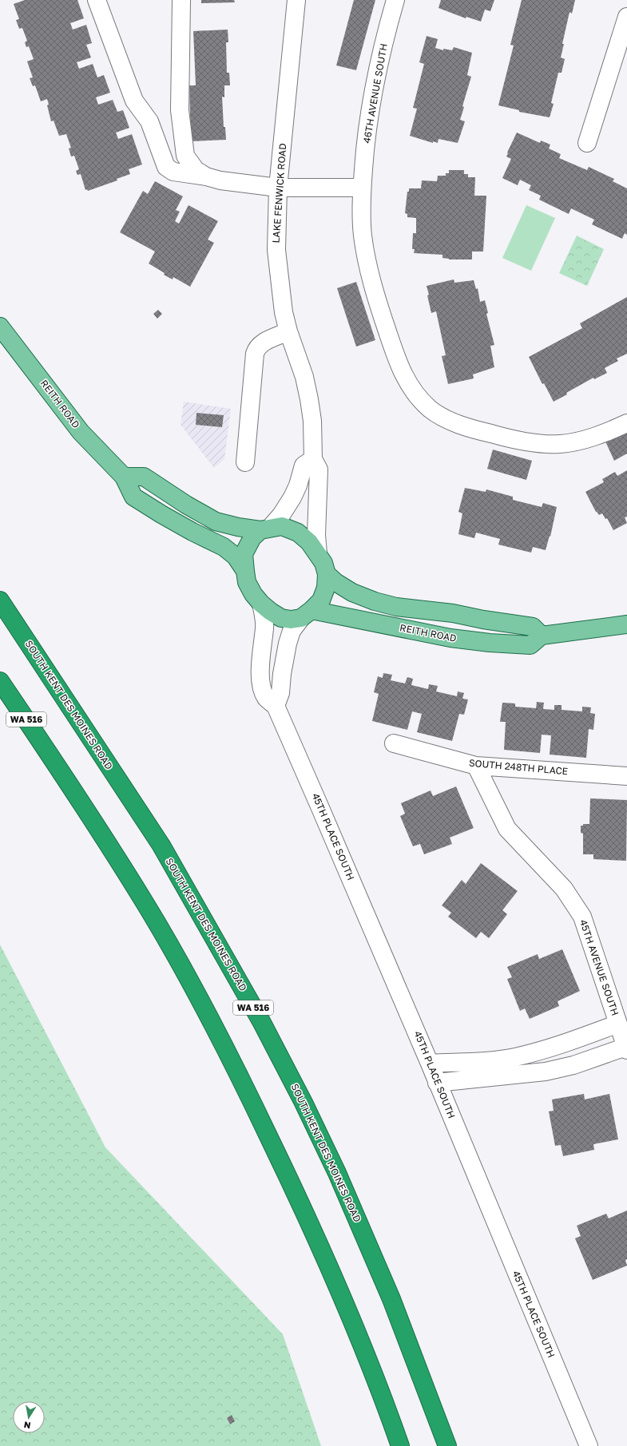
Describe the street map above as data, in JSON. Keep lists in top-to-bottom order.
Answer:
{
  "streets": {
    "highway": ["SOUTH KENT DES MOINES ROAD", "WA 516"],
    "main road": ["REITH ROAD"],
    "street": [
      "46TH AVENUE SOUTH",
      "LAKE FENWICK ROAD",
      "SOUTH 248TH PLACE",
      "45TH PLACE SOUTH",
      "45TH AVENUE SOUTH"
    ]
  },
  "crossings": [
    ["LAKE FENWICK ROAD", "REITH ROAD"],
    ["LAKE FENWICK ROAD", "45TH PLACE SOUTH"],
    ["REITH ROAD", "45TH PLACE SOUTH"],
    ["SOUTH 248TH PLACE", "45TH AVENUE SOUTH"]
  ],
  "north": "bottom"
}
